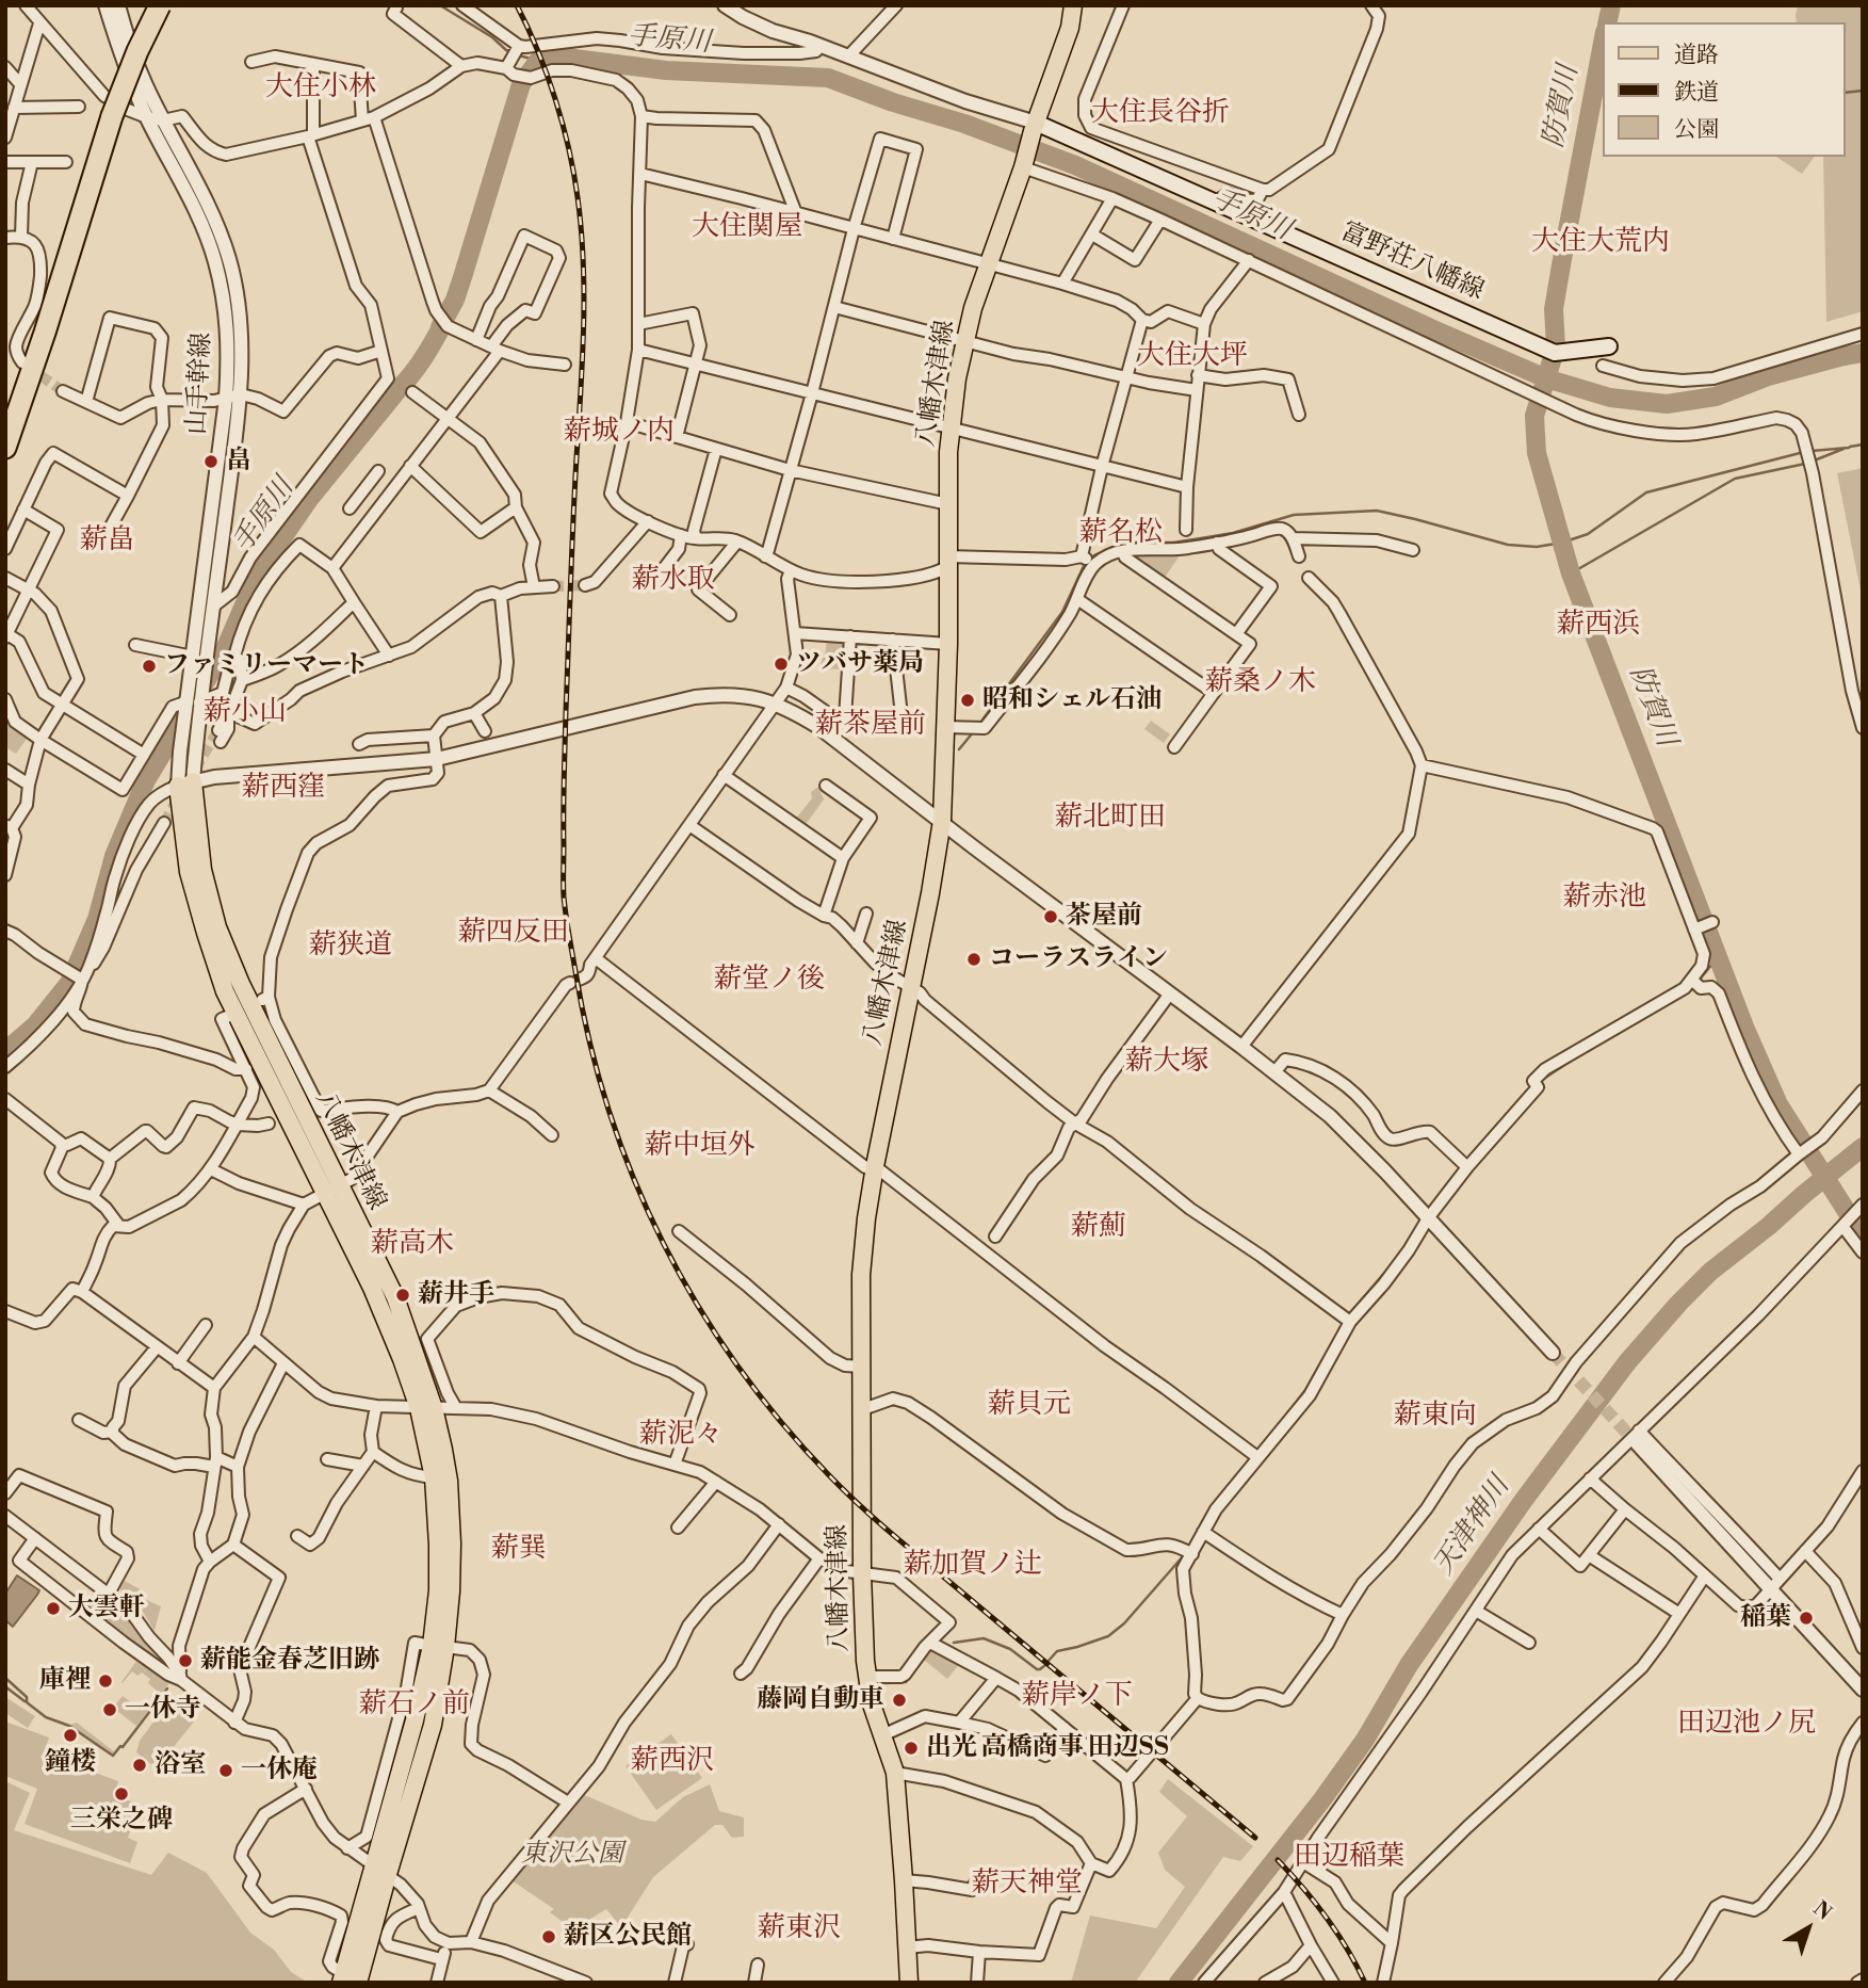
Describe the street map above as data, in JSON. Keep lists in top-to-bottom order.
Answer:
{
  "streets": {
    "main road": ["富野荘八幡線", "八幡木津線"],
    "street": ["山手幹線"]
  },
  "crossings": [
    ["富野荘八幡線", "八幡木津線"],
    ["山手幹線", "八幡木津線"]
  ],
  "districts": [
    "大住小林",
    "大住長谷折",
    "大住関屋",
    "大住大荒内",
    "大住大坪",
    "薪城ノ内",
    "薪名松",
    "薪畠",
    "薪水取",
    "薪西浜",
    "薪桑ノ木",
    "薪小山",
    "薪茶屋前",
    "薪西窪",
    "薪北町田",
    "薪赤池",
    "薪四反田",
    "薪狭道",
    "薪堂ノ後",
    "薪大塚",
    "薪中垣外",
    "薪薊",
    "薪高木",
    "薪貝元",
    "薪東向",
    "薪泥々",
    "薪巽",
    "薪加賀ノ辻",
    "薪岸ノ下",
    "薪石ノ前",
    "田辺池ノ尻",
    "薪西沢",
    "田辺稲葉",
    "薪天神堂",
    "薪東沢"
  ],
  "water": ["手原川", "防賀川", "天津神川"],
  "parks": ["東沢公園"],
  "places": [
    "畠",
    "ツバサ薬局",
    "ファミリーマート",
    "昭和シェル石油",
    "茶屋前",
    "コーラスライン",
    "薪井手",
    "大雲軒",
    "稲葉",
    "薪能金春芝旧跡",
    "庫裡",
    "藤岡自動車",
    "一休寺",
    "鐘楼",
    "出光 高橋商事 田辺SS",
    "浴室",
    "一休庵",
    "三栄之碑",
    "薪区公民館"
  ],
  "legend": ["道路", "鉄道", "公園"],
  "north": "top right"
}
